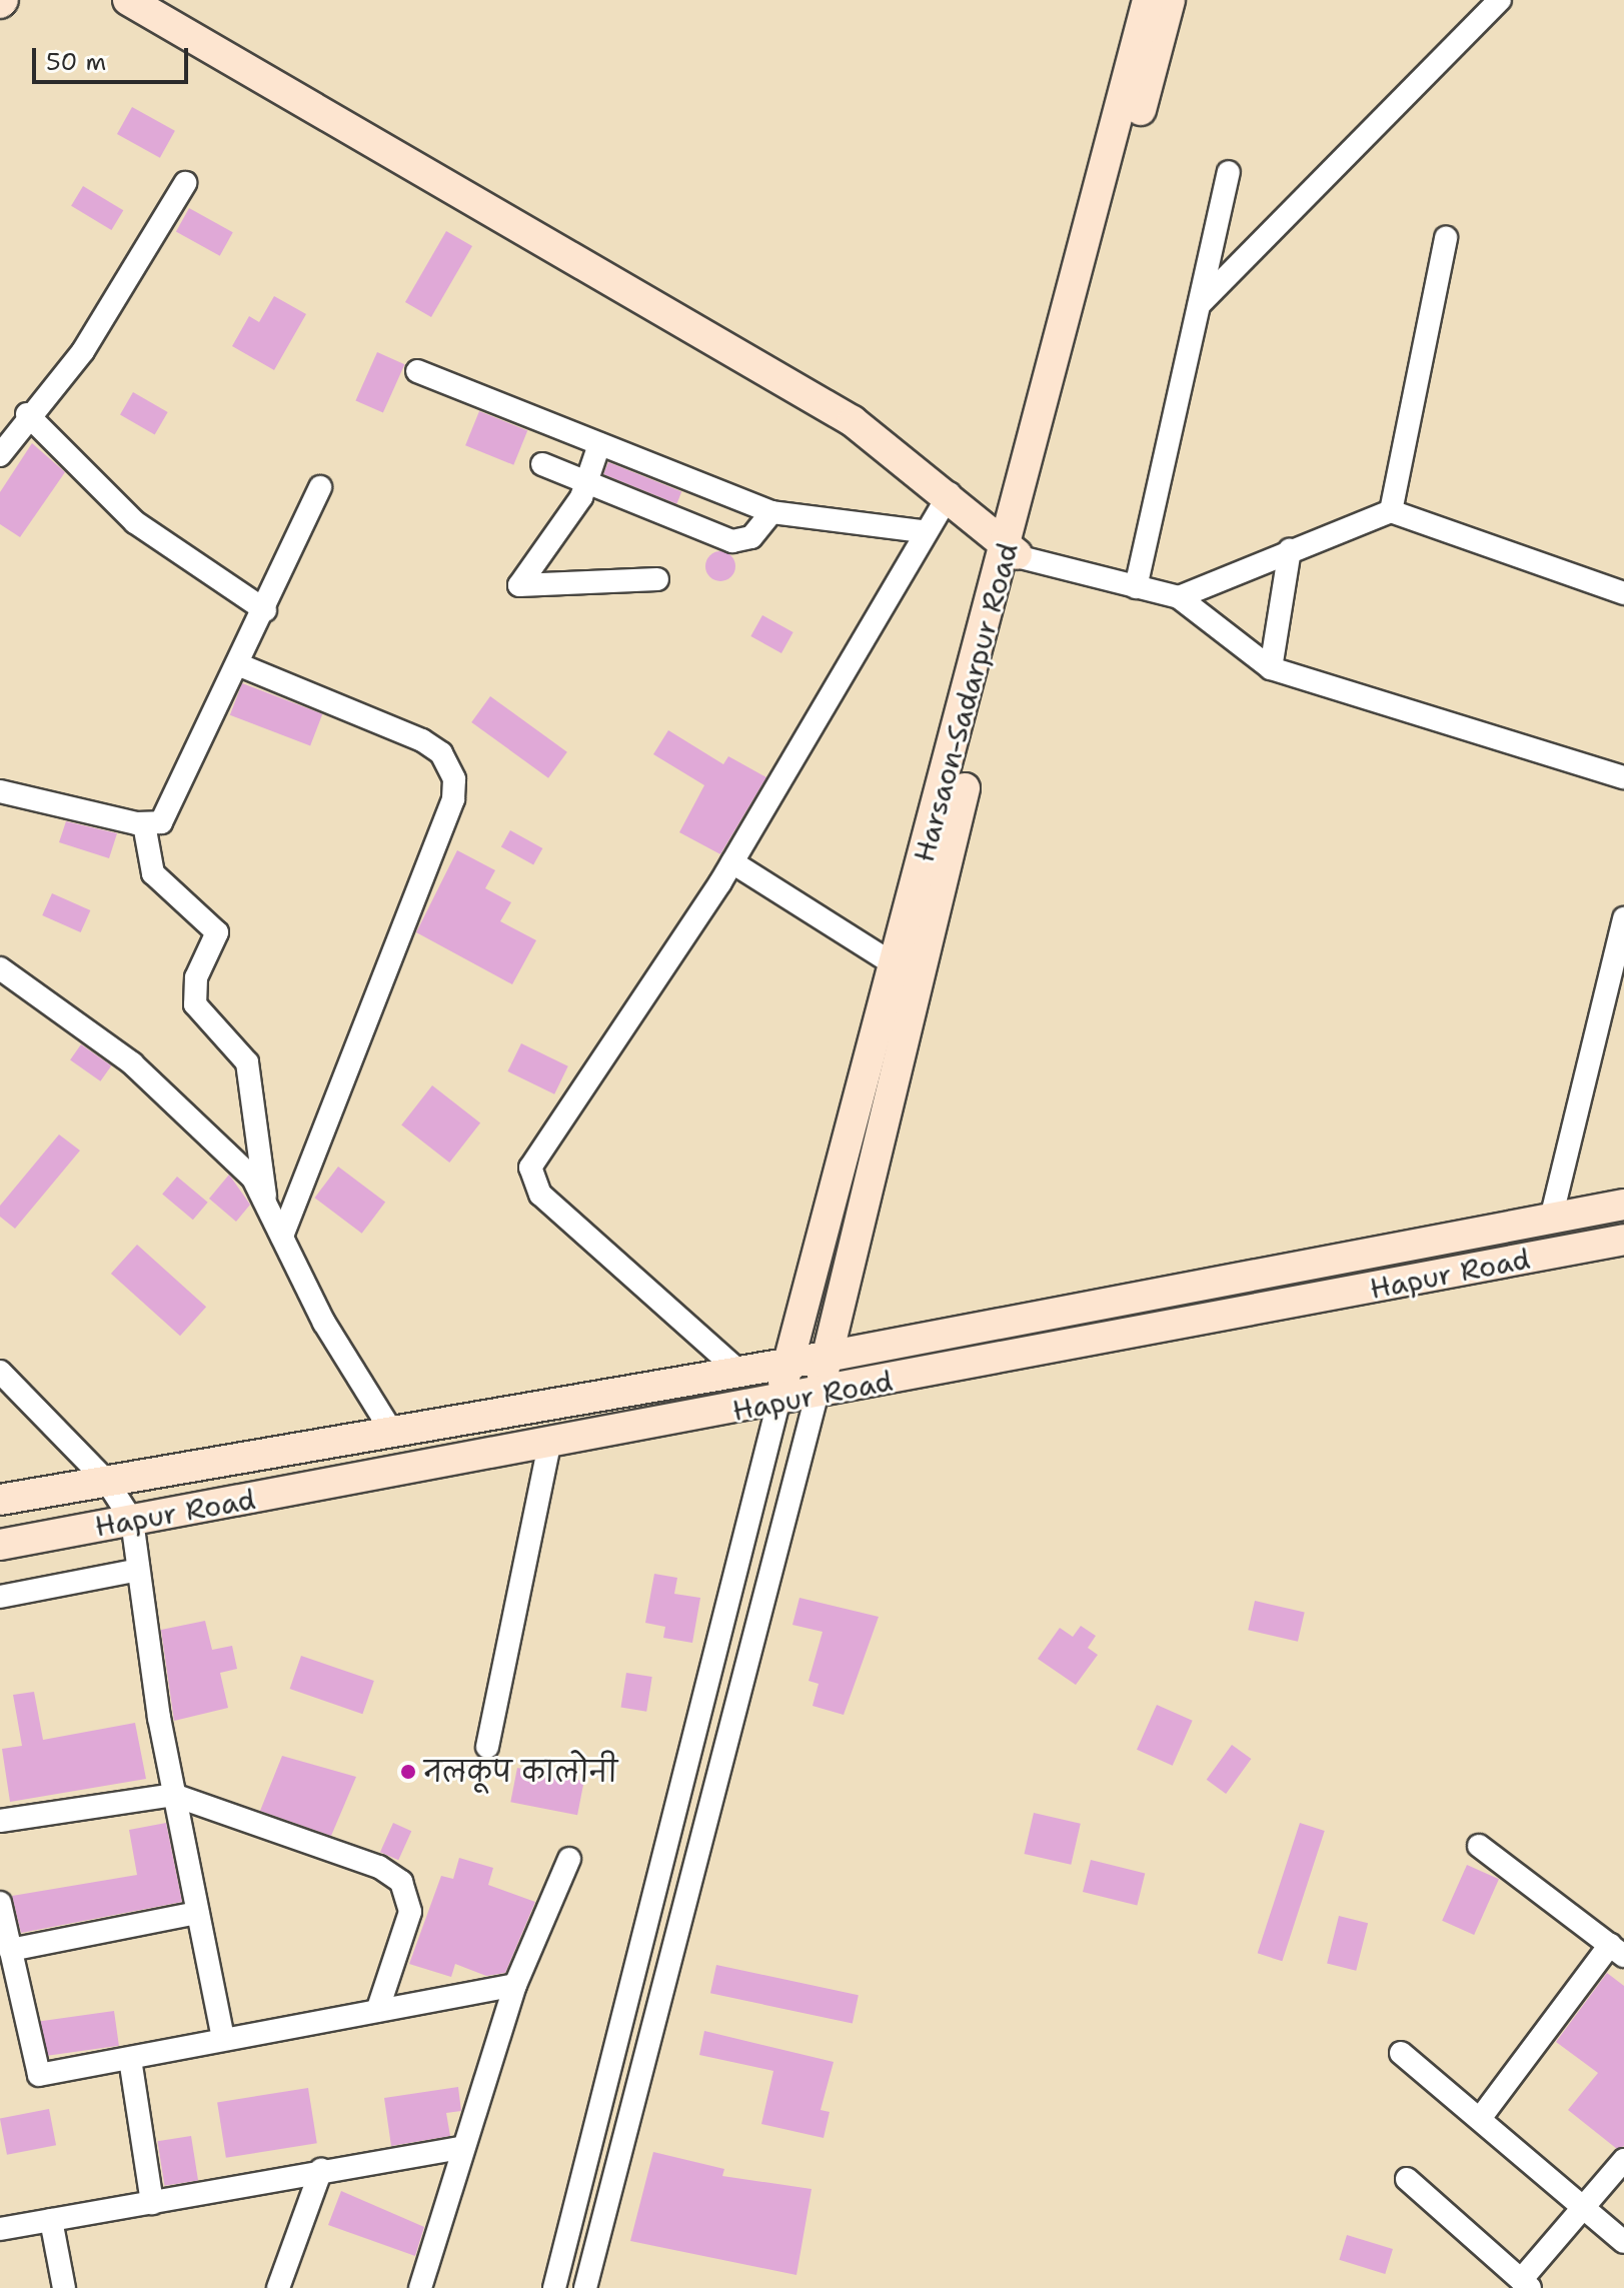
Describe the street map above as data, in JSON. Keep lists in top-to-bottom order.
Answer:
{
  "streets": {
    "street": ["Harsaon-Sadarpur Road", "Hapur Road"]
  },
  "crossings": [
    ["Harsaon-Sadarpur Road", "Hapur Road"]
  ],
  "places": ["नलकूप कालोनी"],
  "scale_bar": "50 m"
}
